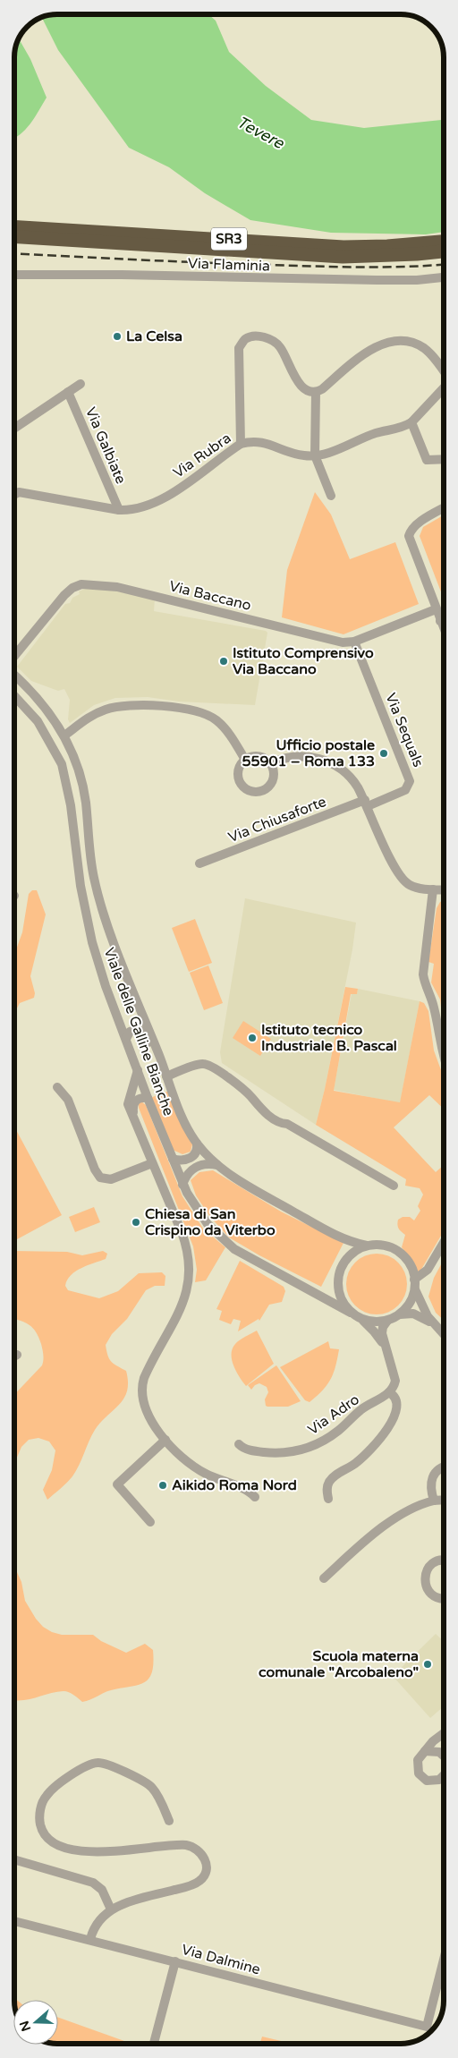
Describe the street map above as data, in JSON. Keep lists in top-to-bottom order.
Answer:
{
  "streets": {
    "highway": ["SR3"],
    "street": [
      "Via Flaminia",
      "Via Galbiate",
      "Via Rubra",
      "Via Baccano",
      "Via Sequals",
      "Via Chiusaforte",
      "Viale delle Galline Bianche",
      "Via Adro",
      "Via Dalmine"
    ]
  },
  "crossings": [
    ["Via Galbiate", "Via Rubra"],
    ["Via Baccano", "Via Sequals"],
    ["Via Sequals", "Via Chiusaforte"]
  ],
  "water": ["Tevere"],
  "places": [
    "La Celsa",
    "Istituto Comprensivo Via Baccano",
    "Ufficio postale 55901 – Roma 133",
    "Istituto tecnico Industriale B. Pascal",
    "Chiesa di San Crispino da Viterbo",
    "Aikido Roma Nord",
    "Scuola materna comunale \"Arcobaleno\""
  ],
  "north": "left"
}
